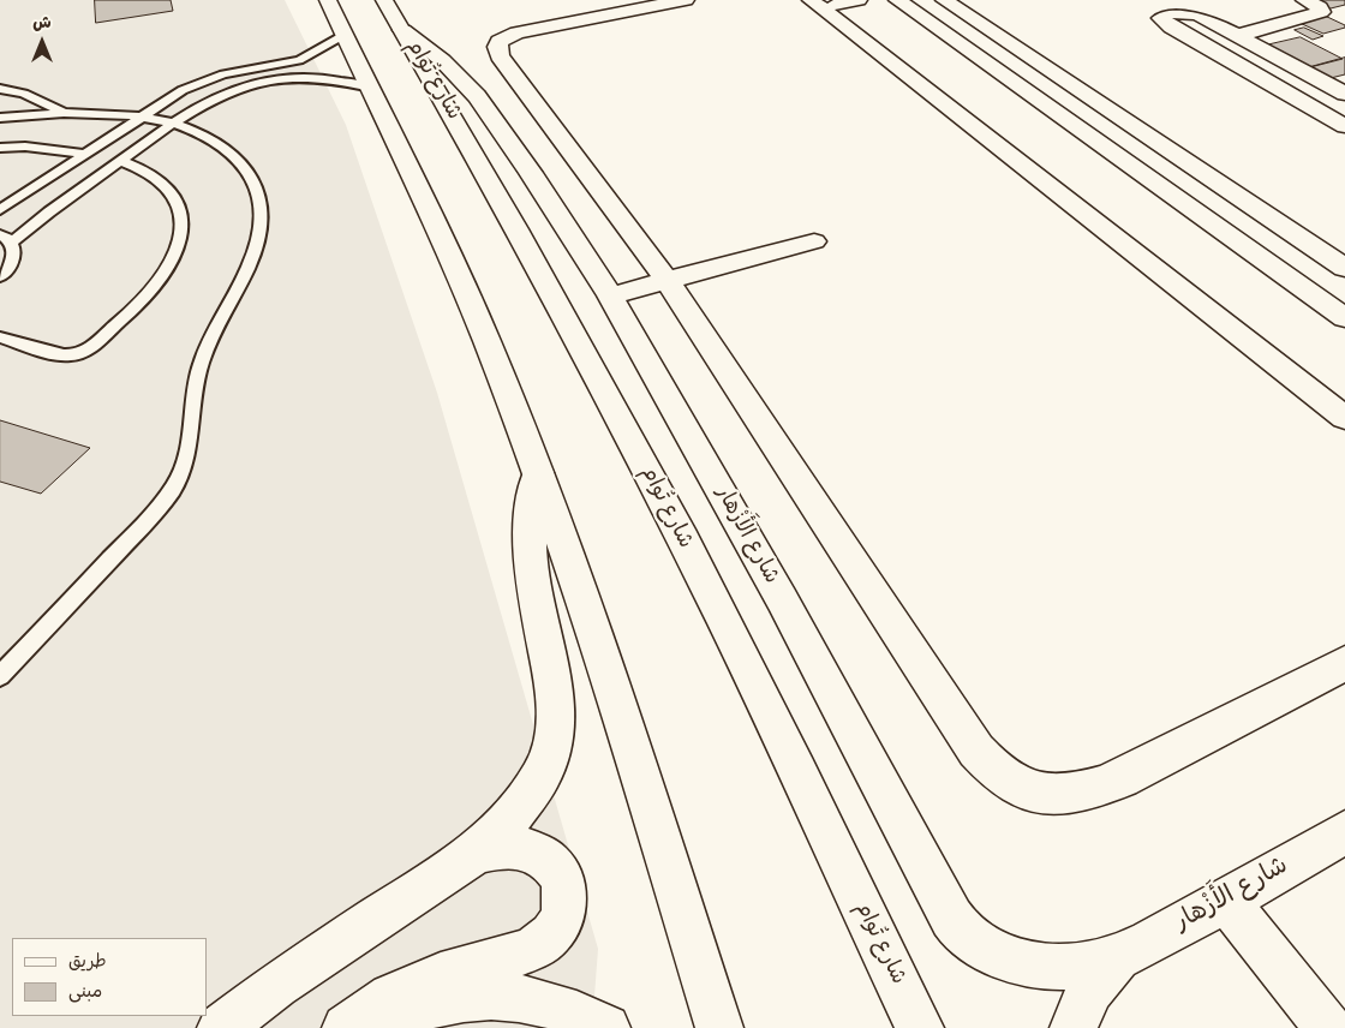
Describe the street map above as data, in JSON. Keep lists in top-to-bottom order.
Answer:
{
  "streets": {
    "street": ["شارع تُوام", "شارع الأَزْهار"]
  },
  "crossings": [
    ["شارع تُوام", "شارع الأَزْهار"]
  ],
  "legend": ["طريق", "مبنى"],
  "north": "top"
}
